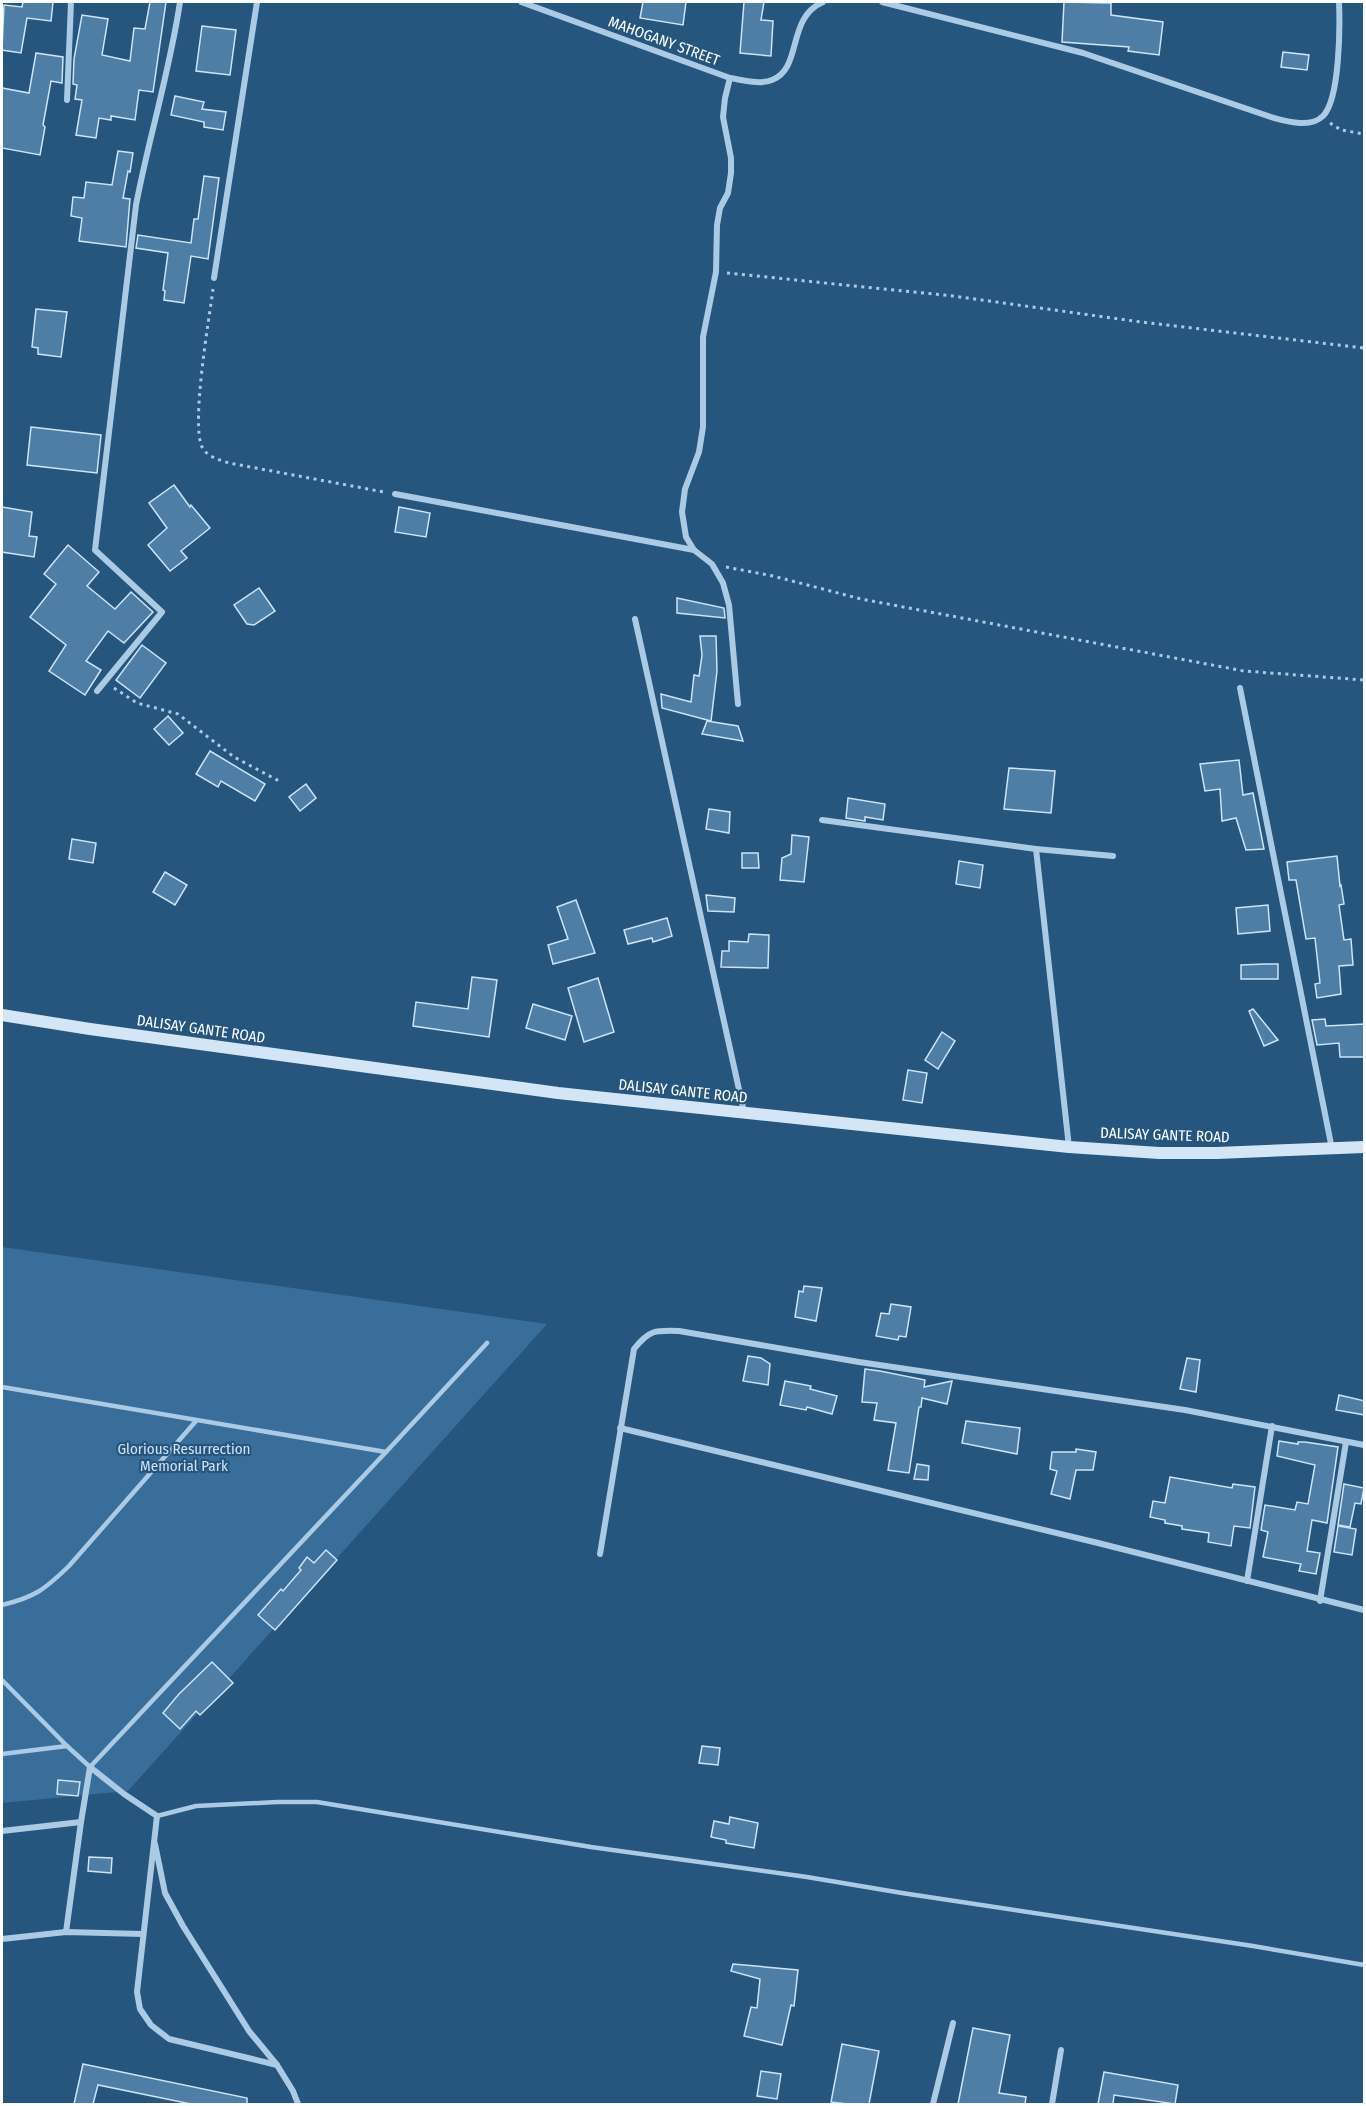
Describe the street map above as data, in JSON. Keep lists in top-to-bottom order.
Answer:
{
  "streets": {
    "main road": ["DALISAY GANTE ROAD"],
    "street": ["MAHOGANY STREET"]
  },
  "parks": ["Glorious Resurrection Memorial Park"]
}
